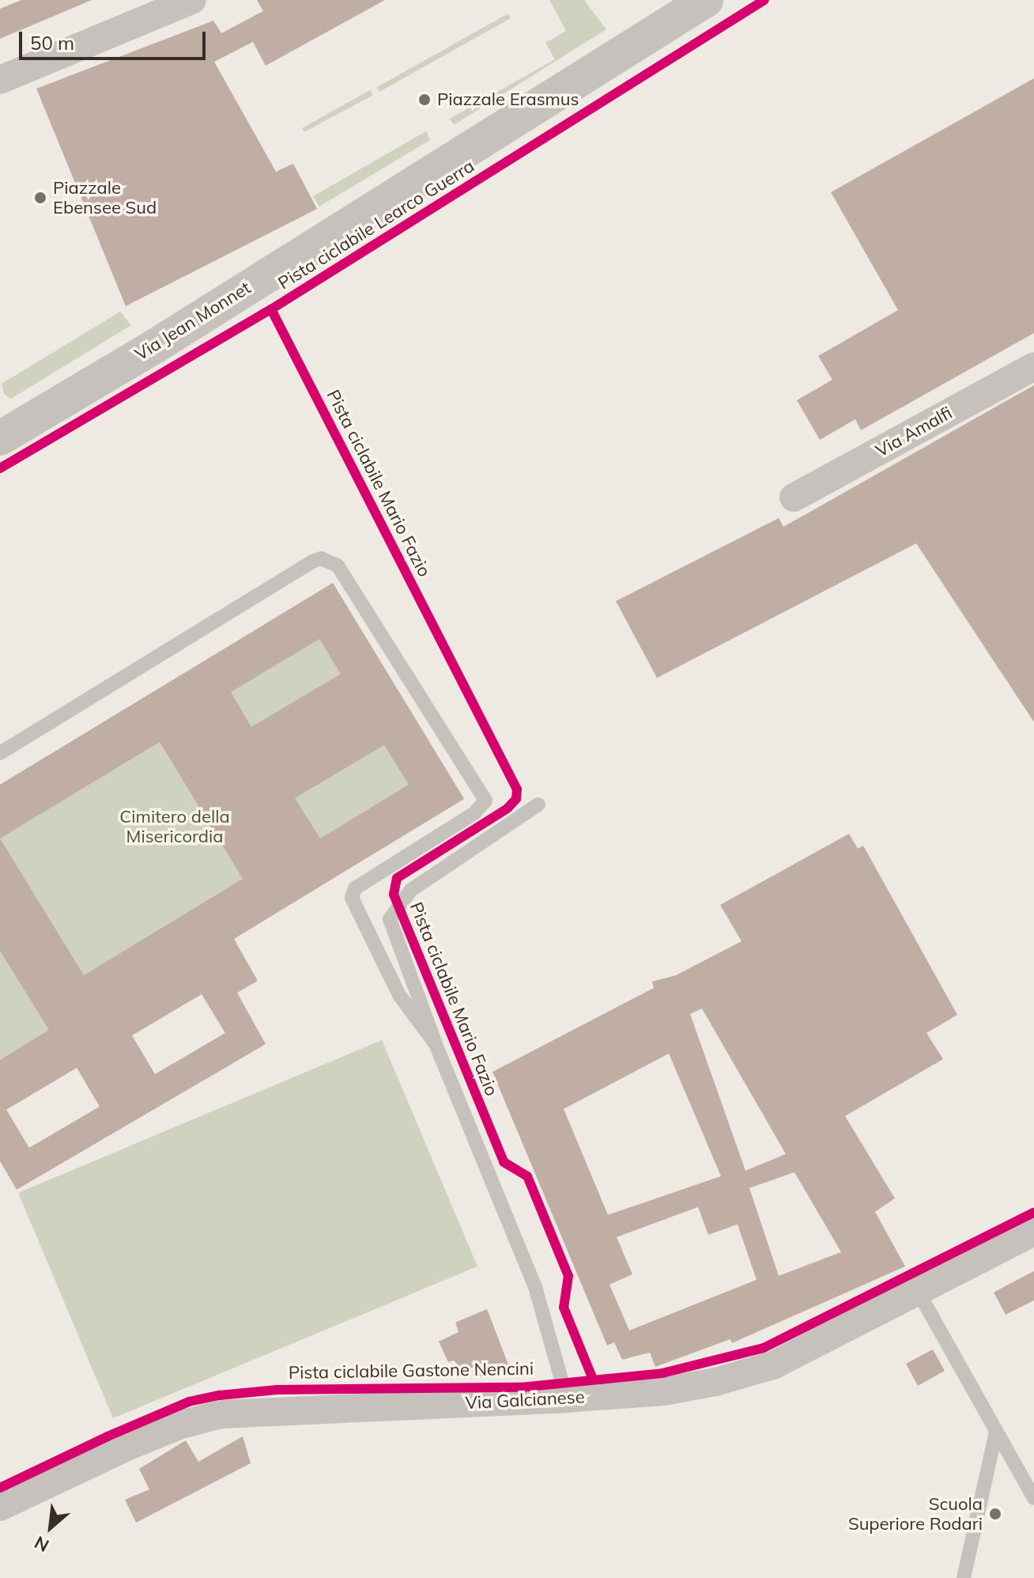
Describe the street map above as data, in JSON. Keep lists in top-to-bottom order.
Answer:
{
  "streets": {
    "street": ["Via Jean Monnet", "Via Amalfi", "Via Galcianese"],
    "cycle path": ["Pista ciclabile Learco Guerra", "Pista ciclabile Mario Fazio", "Pista ciclabile Gastone Nencini"]
  },
  "parks": ["Cimitero della Misericordia"],
  "places": ["Piazzale Erasmus", "Piazzale Ebensee Sud", "Scuola Superiore Rodari"],
  "scale_bar": "50 m",
  "north": "bottom left"
}
